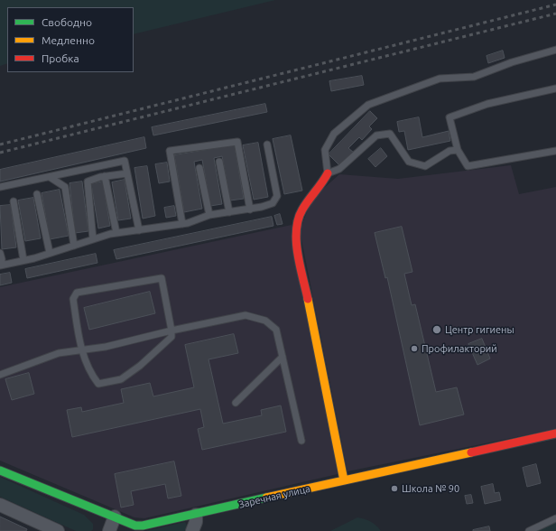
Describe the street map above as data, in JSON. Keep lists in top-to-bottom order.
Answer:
{
  "streets": {
    "street": ["Заречная улица"]
  },
  "places": ["Центр гигиены", "Профилакторий", "Школа № 90"],
  "legend": ["Свободно", "Медленно", "Пробка"]
}
